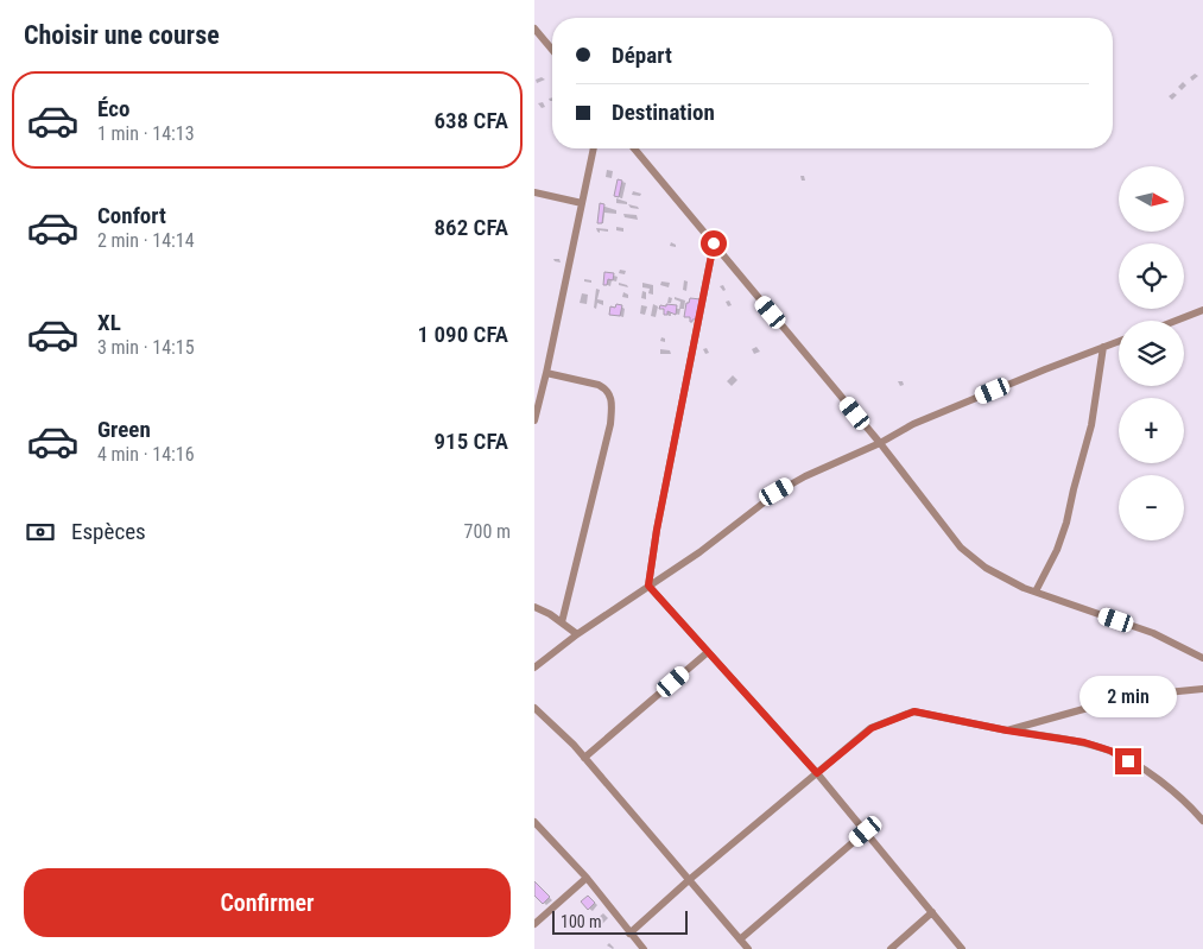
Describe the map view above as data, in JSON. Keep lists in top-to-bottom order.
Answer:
{
  "scale_bar": "100 m",
  "north": "right",
  "page": {
    "heading": "Choisir une course",
    "banner": ["Départ", "Destination"],
    "list": [
      {
        "name": "Éco",
        "note": "1 min · 14:13",
        "value": "638 CFA"
      },
      {
        "name": "Confort",
        "note": "2 min · 14:14",
        "value": "862 CFA"
      },
      {
        "name": "XL",
        "note": "3 min · 14:15",
        "value": "1 090 CFA"
      },
      {
        "name": "Green",
        "note": "4 min · 14:16",
        "value": "915 CFA"
      }
    ],
    "map_buttons": ["+", "−"],
    "pay": ["Espèces", "700 m"],
    "bubble": "2 min",
    "buttons": "Confirmer",
    "scale": "100 m"
  }
}
